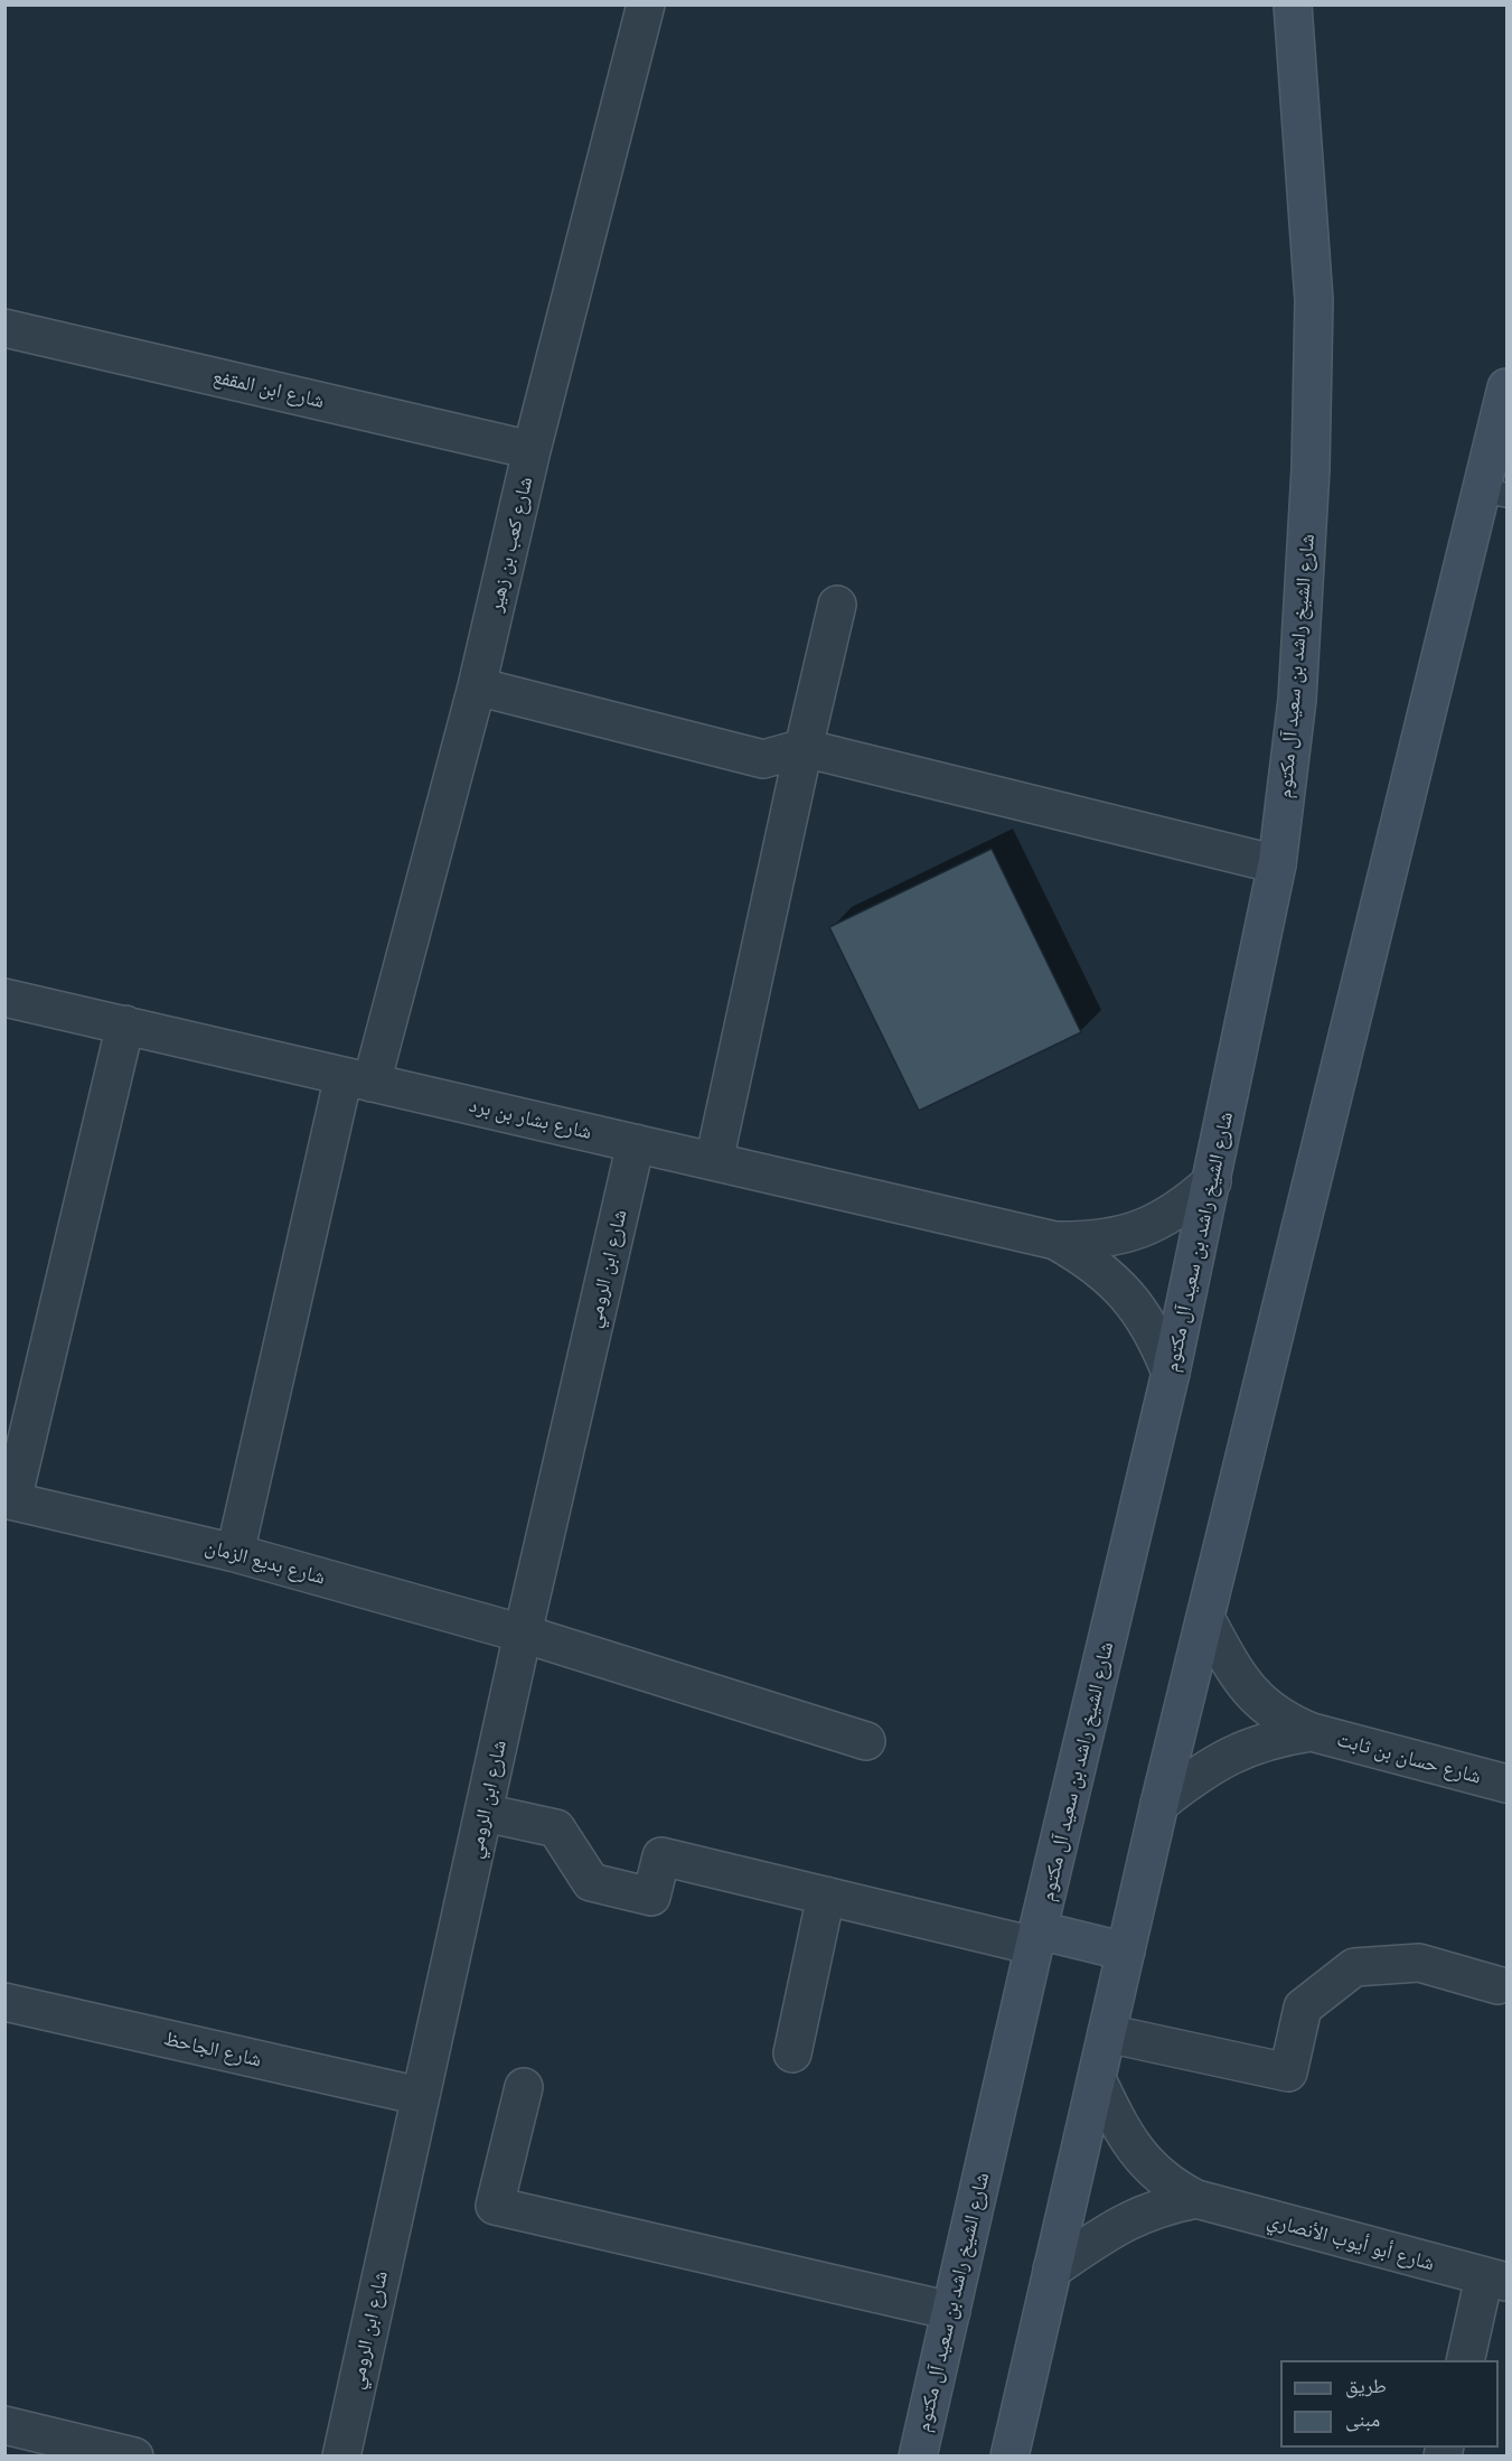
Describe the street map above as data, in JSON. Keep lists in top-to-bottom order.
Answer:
{
  "streets": {
    "street": [
      "شارع ابن المقفع",
      "شارع كعب بن زهير",
      "شارع الشيخ راشد بن سعيد آل مكتوم",
      "شارع بشار بن برد",
      "شارع ابن الرومي",
      "شارع بديع الزمان",
      "شارع حسان بن ثابت",
      "شارع الجاحظ",
      "شارع أبو أيوب الأنصاري"
    ]
  },
  "crossings": [
    ["شارع ابن المقفع", "شارع كعب بن زهير"],
    ["شارع كعب بن زهير", "شارع بشار بن برد"],
    ["شارع كعب بن زهير", "شارع بديع الزمان"],
    ["شارع الشيخ راشد بن سعيد آل مكتوم", "شارع بشار بن برد"],
    ["شارع بشار بن برد", "شارع ابن الرومي"],
    ["شارع ابن الرومي", "شارع بديع الزمان"],
    ["شارع ابن الرومي", "شارع الجاحظ"]
  ],
  "legend": ["طريق", "مبنى"]
}
